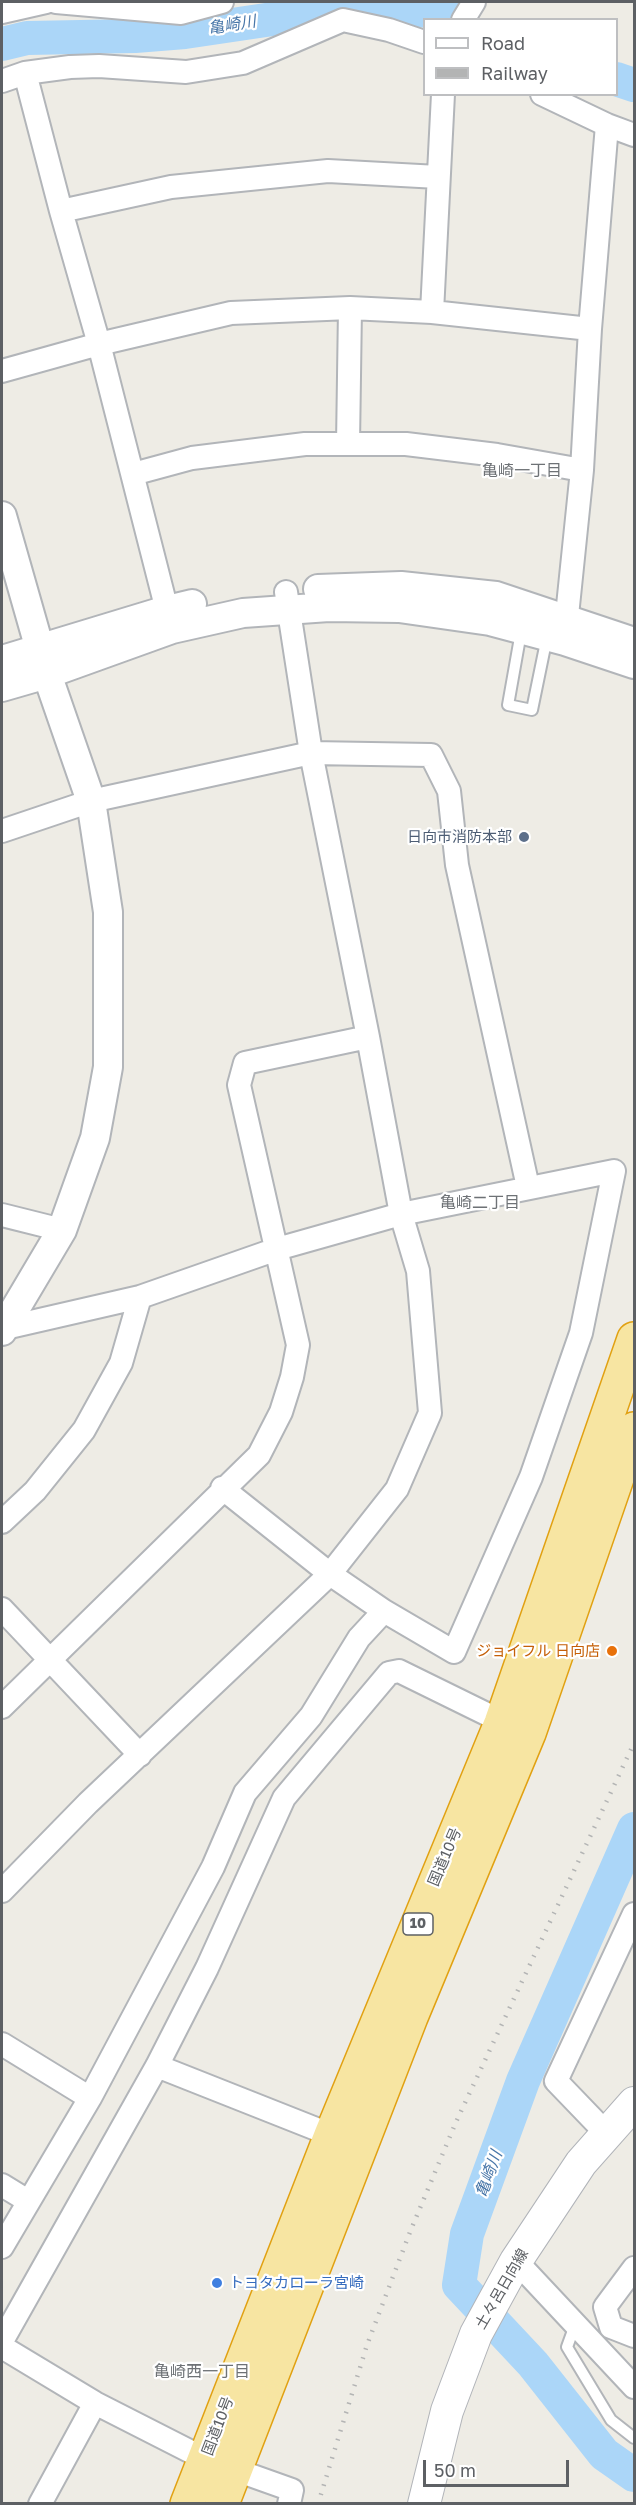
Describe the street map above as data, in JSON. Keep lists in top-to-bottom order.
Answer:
{
  "streets": {
    "highway": ["国道10号", "10"],
    "main road": ["土々呂日向線"]
  },
  "districts": ["亀崎一丁目", "亀崎二丁目", "亀崎西一丁目"],
  "water": ["亀崎川"],
  "places": ["日向市消防本部", "ジョイフル 日向店", "トヨタカローラ宮崎"],
  "legend": ["Road", "Railway"],
  "scale_bar": "50 m"
}
